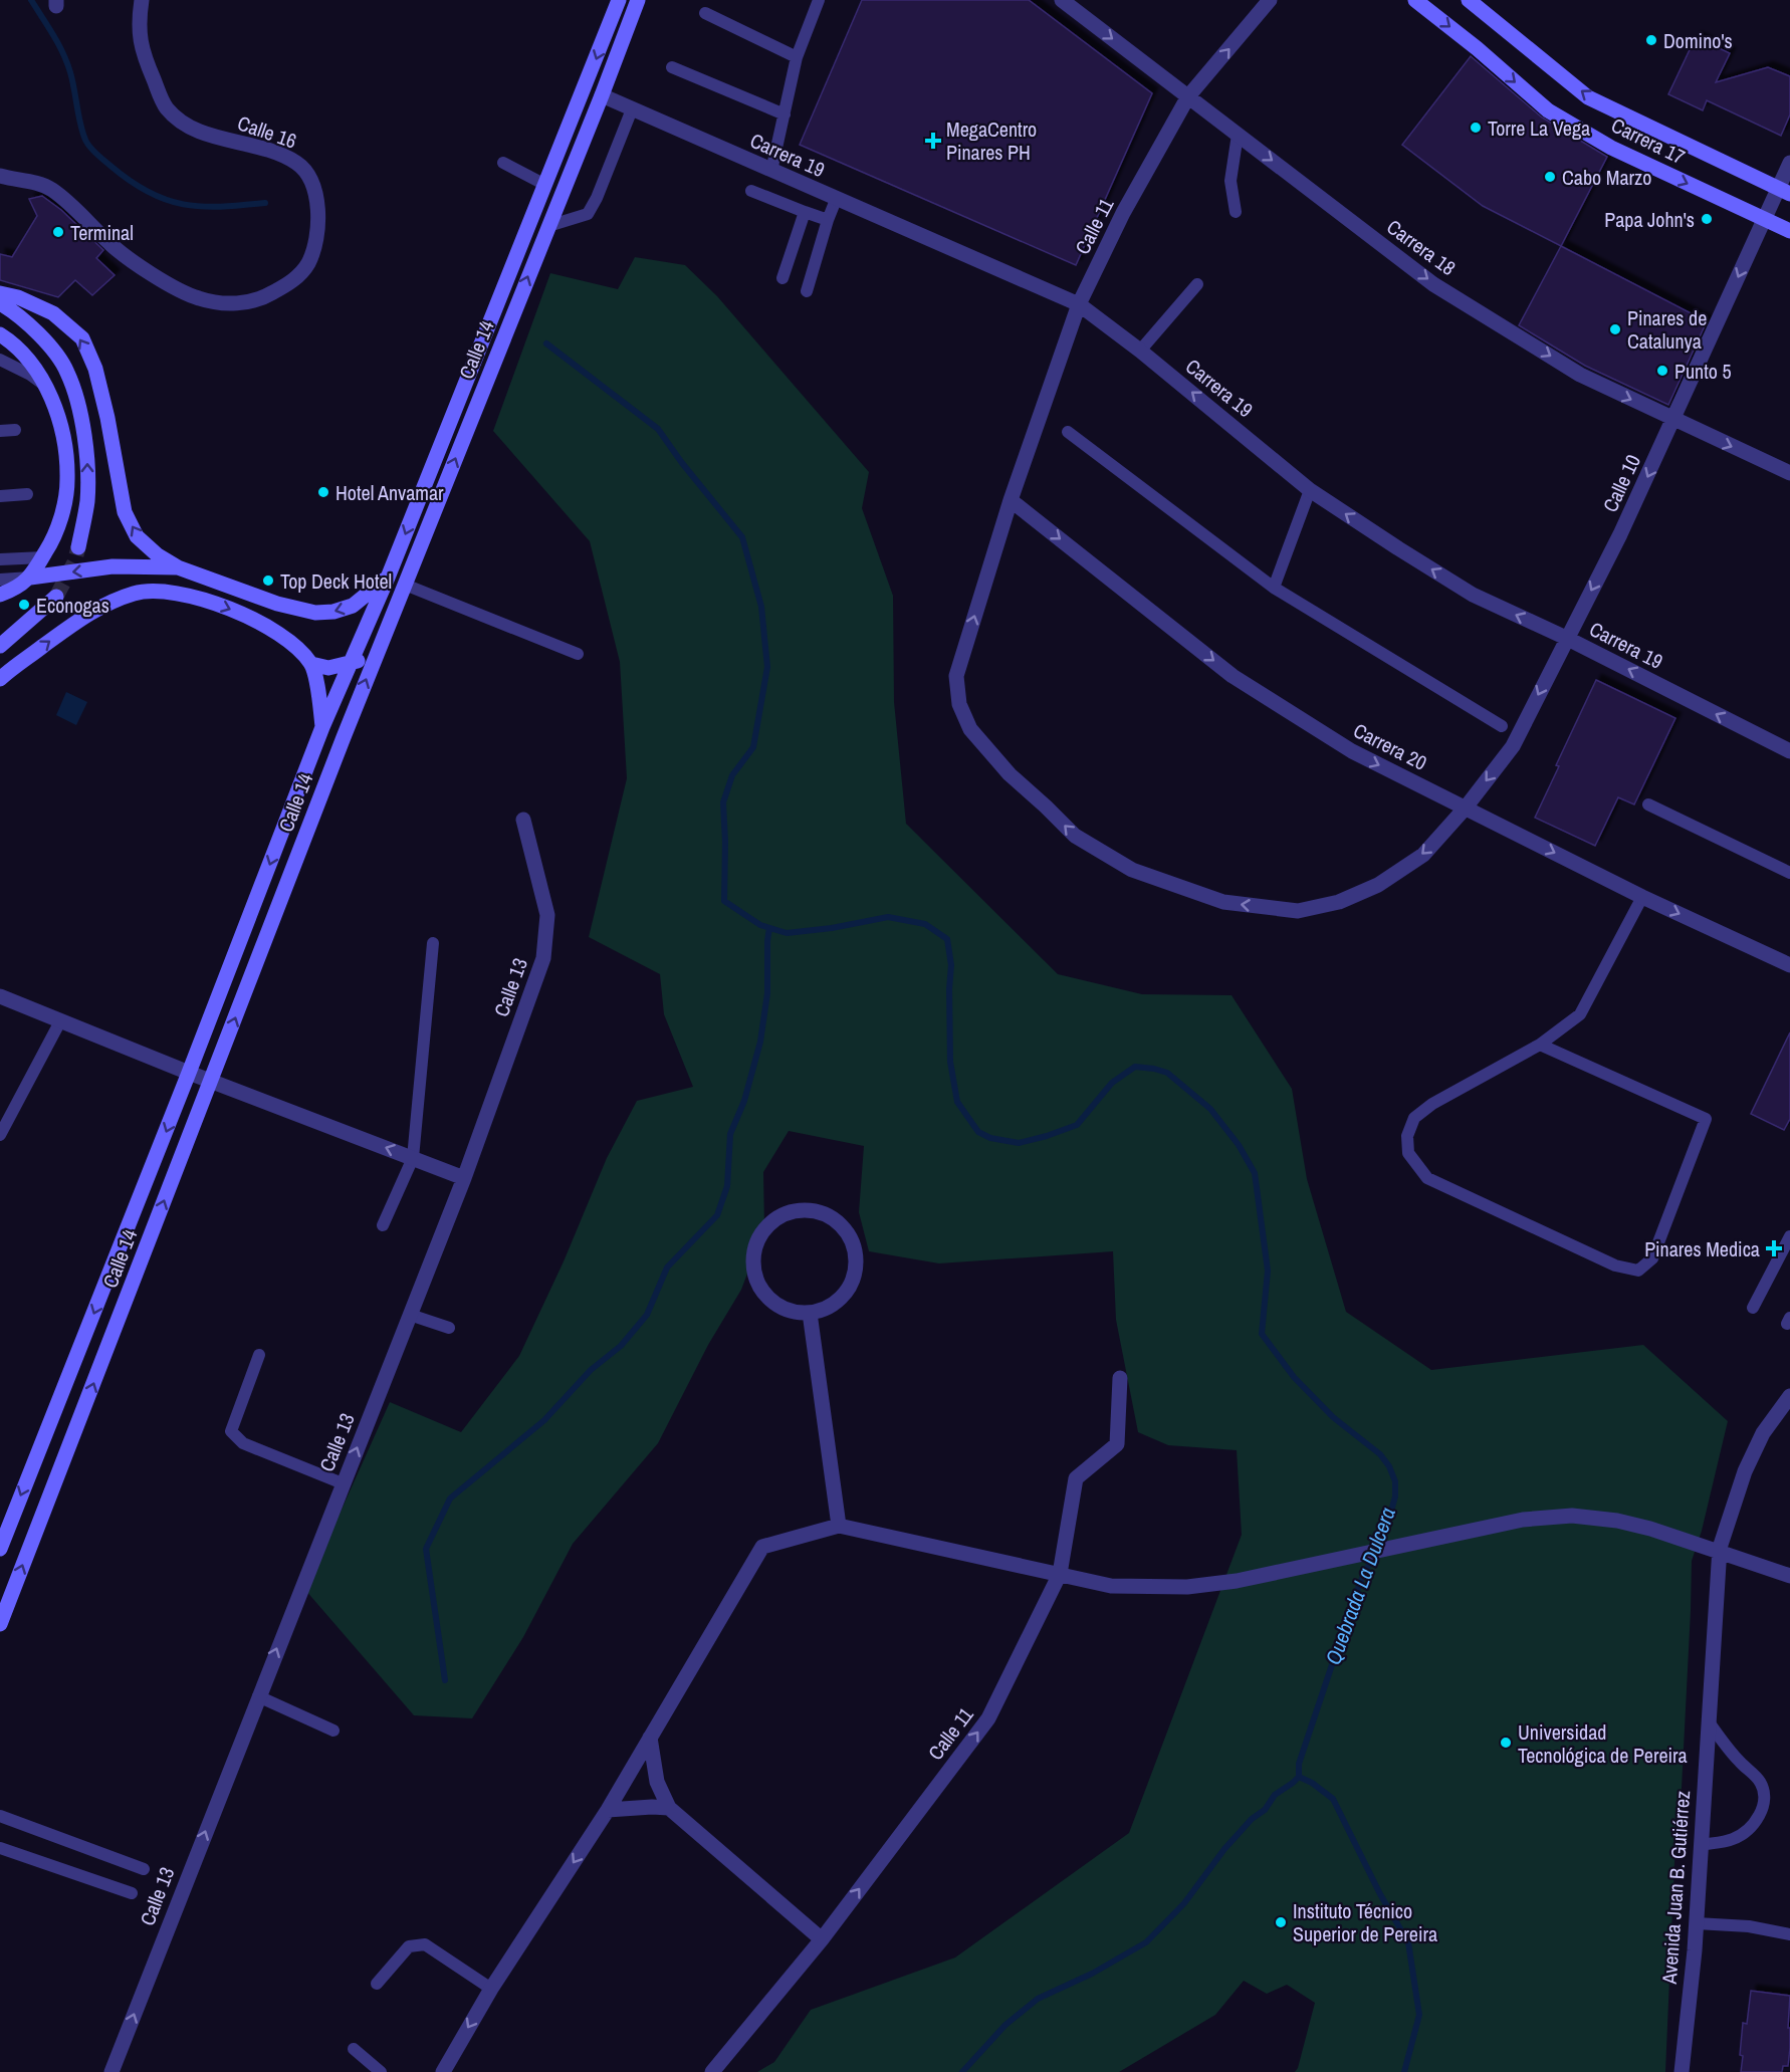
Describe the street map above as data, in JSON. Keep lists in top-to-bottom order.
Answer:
{
  "streets": {
    "main road": ["Carrera 17", "Calle 14"],
    "street": [
      "Calle 16",
      "Carrera 19",
      "Calle 11",
      "Carrera 18",
      "Calle 10",
      "Carrera 20",
      "Calle 13",
      "Avenida Juan B. Gutiérrez"
    ]
  },
  "crossings": [
    ["Carrera 17", "Calle 10"],
    ["Carrera 19", "Calle 11"],
    ["Carrera 19", "Calle 14"],
    ["Carrera 19", "Calle 10"],
    ["Calle 11", "Carrera 18"],
    ["Calle 11", "Calle 10"],
    ["Calle 11", "Carrera 20"],
    ["Carrera 18", "Calle 10"],
    ["Calle 10", "Carrera 20"]
  ],
  "one_way": [
    "Carrera 19",
    "Carrera 18",
    "Calle 10",
    "Carrera 20",
    "Calle 13"
  ],
  "water": ["Quebrada La Dulcera"],
  "places": {
    "other": [
      "Domino's",
      "Torre La Vega",
      "Cabo Marzo",
      "Papa John's",
      "Terminal",
      "Pinares de Catalunya",
      "Punto 5",
      "Hotel Anvamar",
      "Top Deck Hotel",
      "Econogas",
      "Universidad Tecnológica de Pereira",
      "Instituto Técnico Superior de Pereira"
    ],
    "health": ["MegaCentro Pinares PH", "Pinares Medica"]
  }
}
